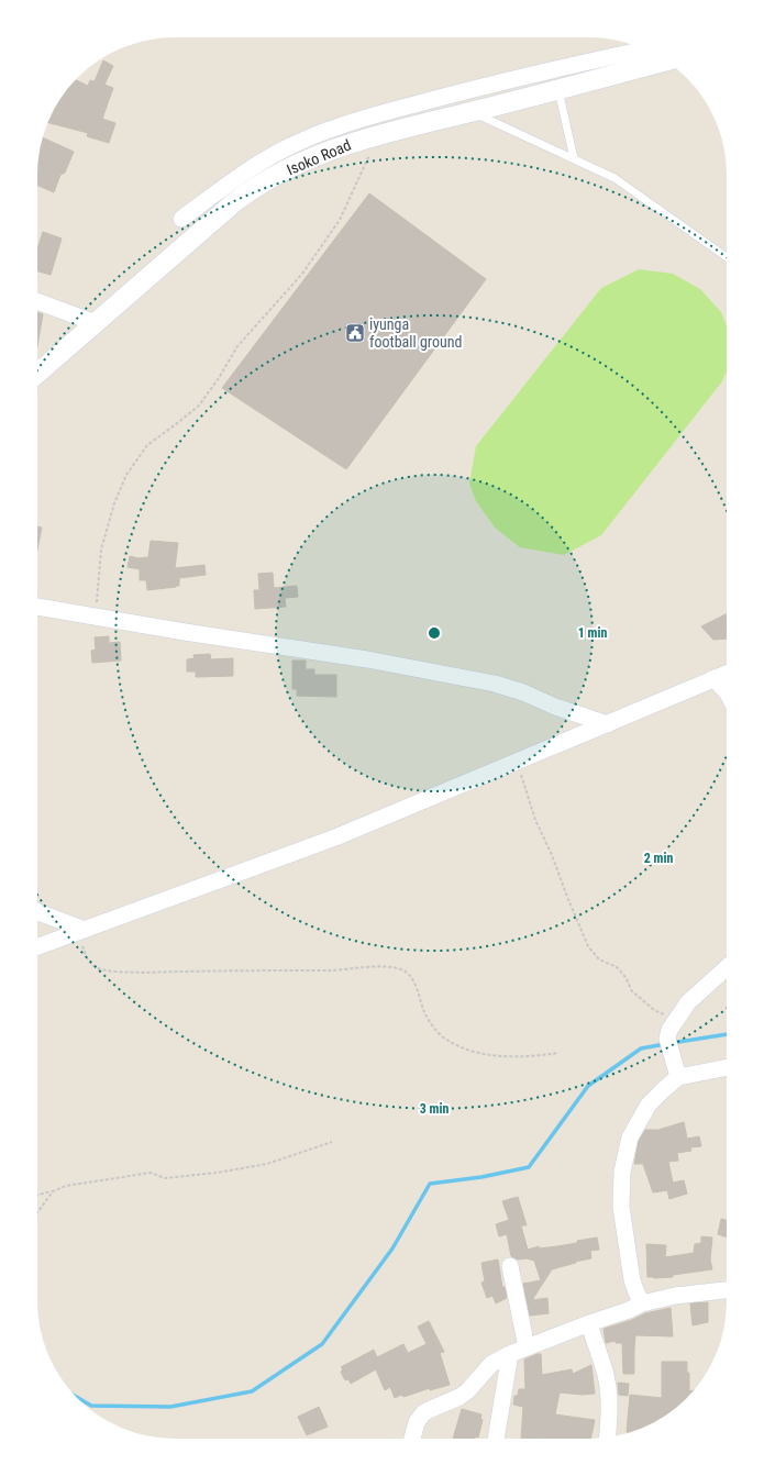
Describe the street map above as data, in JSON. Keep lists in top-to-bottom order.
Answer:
{
  "streets": {
    "street": ["Isoko Road"]
  },
  "places": {
    "public building": ["iyunga football ground"]
  },
  "rings": ["1 min", "2 min", "3 min"]
}
